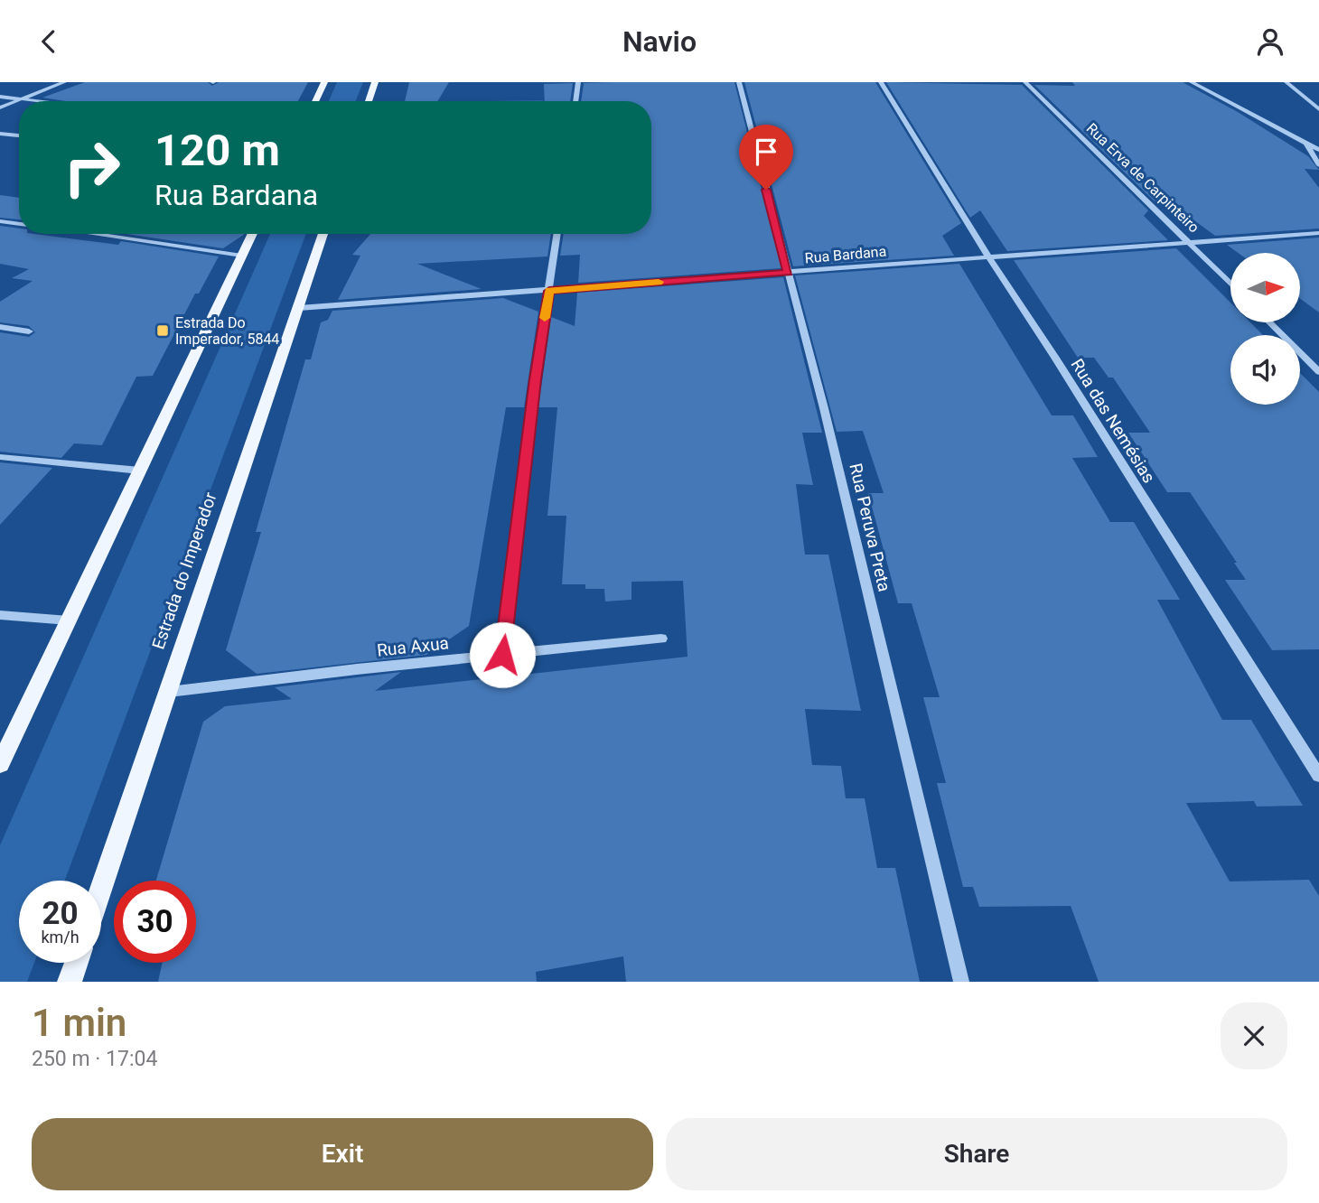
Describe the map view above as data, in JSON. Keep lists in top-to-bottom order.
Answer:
{
  "streets": {
    "main road": ["Estrada do Imperador"],
    "street": [
      "Rua Erva de Carpinteiro",
      "Rua Bardana",
      "Rua das Nemésias",
      "Rua Peruva Preta",
      "Rua Axua"
    ]
  },
  "crossings": [
    ["Rua Erva de Carpinteiro", "Rua Bardana"],
    ["Rua Bardana", "Rua das Nemésias"],
    ["Rua Bardana", "Rua Peruva Preta"],
    ["Rua Bardana", "Estrada do Imperador"],
    ["Estrada do Imperador", "Rua Axua"]
  ],
  "places": {
    "transit": ["Estrada Do Imperador, 5844"]
  },
  "north": "right",
  "page": {
    "header": "Navio",
    "turn": ["120 m", "Rua Bardana"],
    "speed": "20 km/h",
    "limit": "30",
    "heading": ["1 min", "250 m · 17:04"],
    "buttons": ["Exit", "Share"]
  }
}
